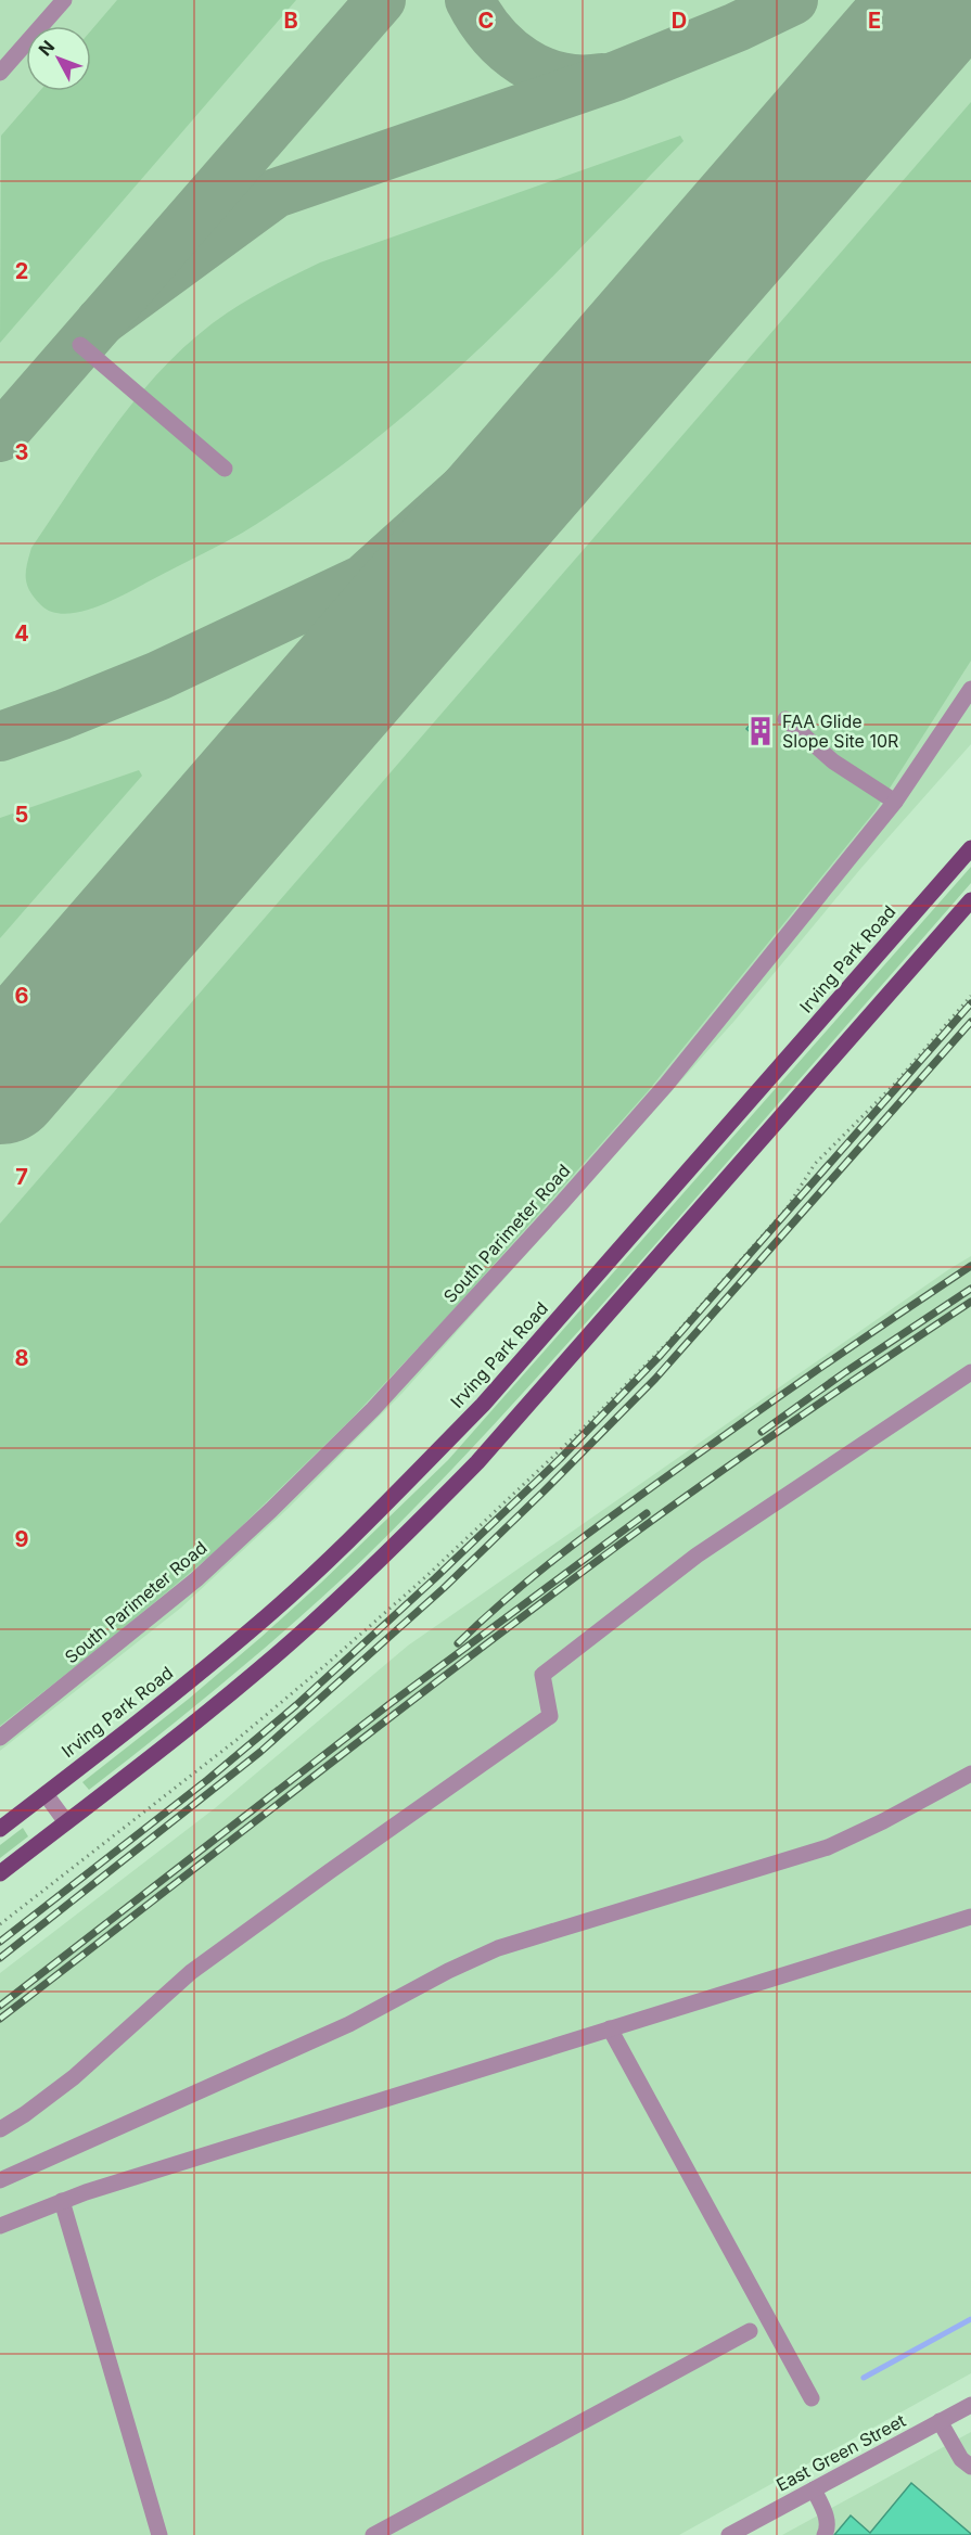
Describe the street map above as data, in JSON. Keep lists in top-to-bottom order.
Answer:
{
  "streets": {
    "main road": ["Irving Park Road"],
    "street": ["South Parimeter Road", "East Green Street"]
  },
  "places": {
    "building": ["FAA Glide Slope Site 10R"]
  },
  "north": "top left",
  "grid": {
    "columns": [
      "B",
      "C",
      "D",
      "E"
    ],
    "rows": [
      "2",
      "3",
      "4",
      "5",
      "6",
      "7",
      "8",
      "9"
    ]
  }
}
